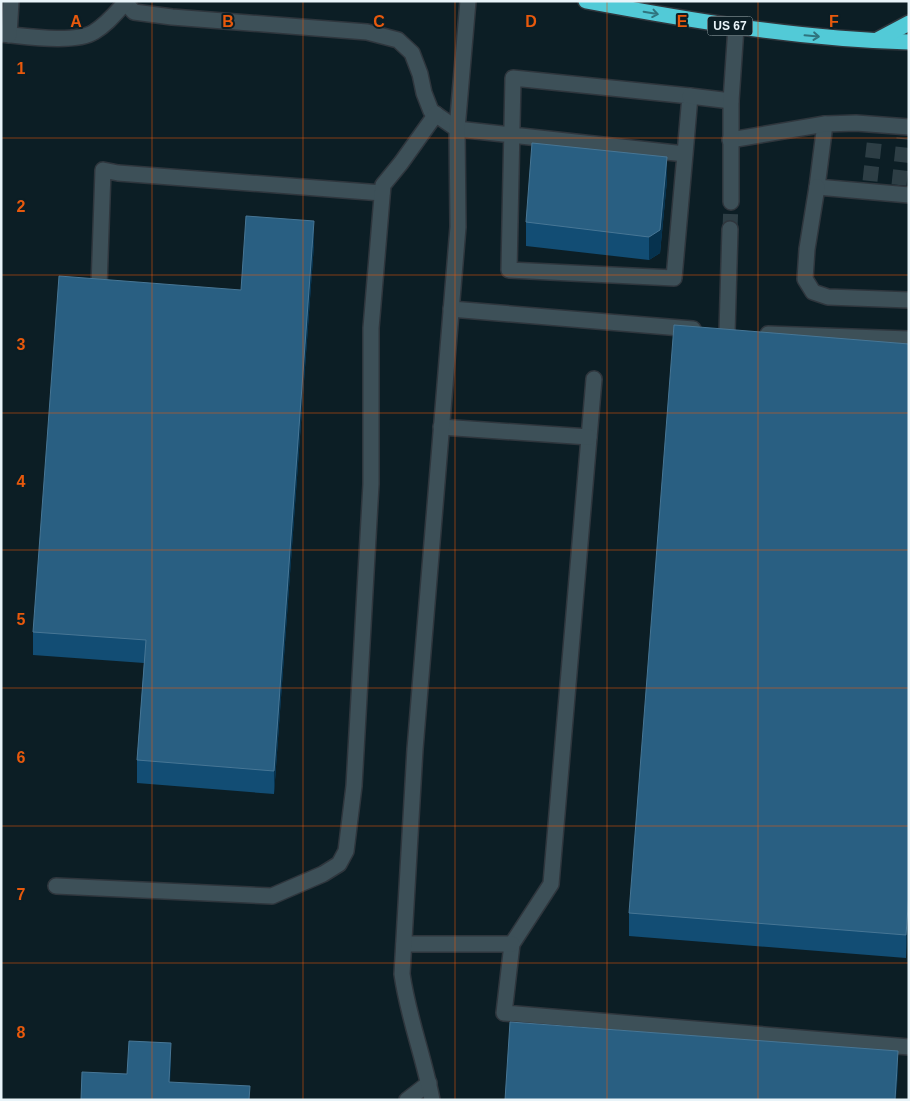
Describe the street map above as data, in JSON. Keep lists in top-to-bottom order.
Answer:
{
  "streets": {
    "highway": ["US 67"]
  },
  "grid": {
    "columns": [
      "A",
      "B",
      "C",
      "D",
      "E",
      "F"
    ],
    "rows": [
      "1",
      "2",
      "3",
      "4",
      "5",
      "6",
      "7",
      "8"
    ]
  }
}
